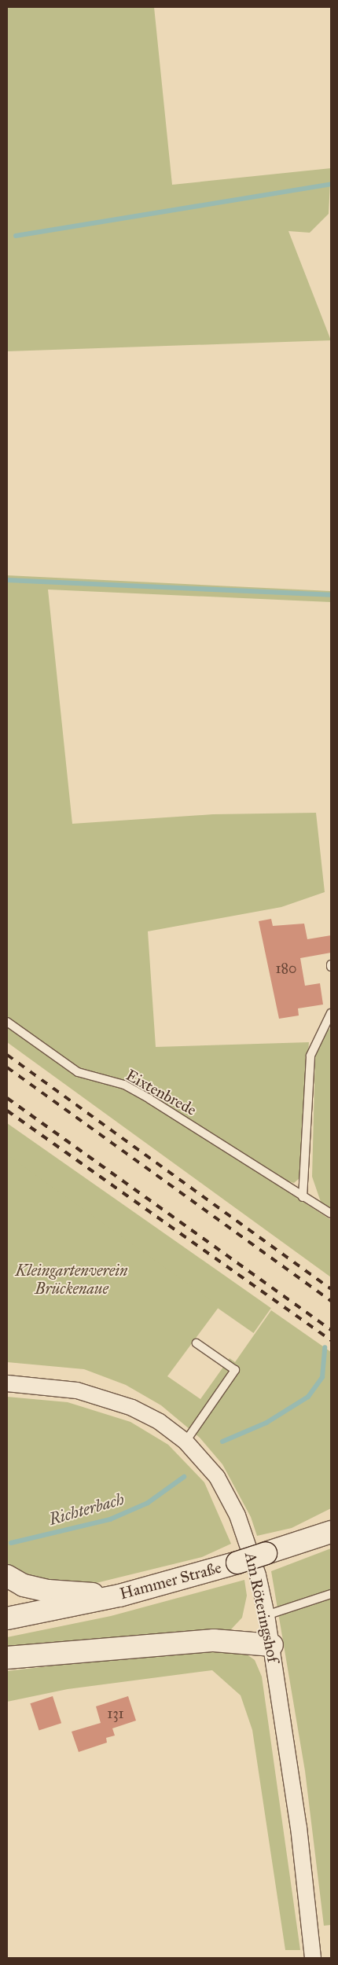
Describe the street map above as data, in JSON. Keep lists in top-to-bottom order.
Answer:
{
  "streets": {
    "main road": ["Hammer Straße"],
    "street": ["Am Röteringshof"],
    "lane": ["Eixtenbrede"]
  },
  "water": ["Richterbach"],
  "parks": ["Kleingartenverein Brückenaue"],
  "house_numbers": ["180", "131"]
}
